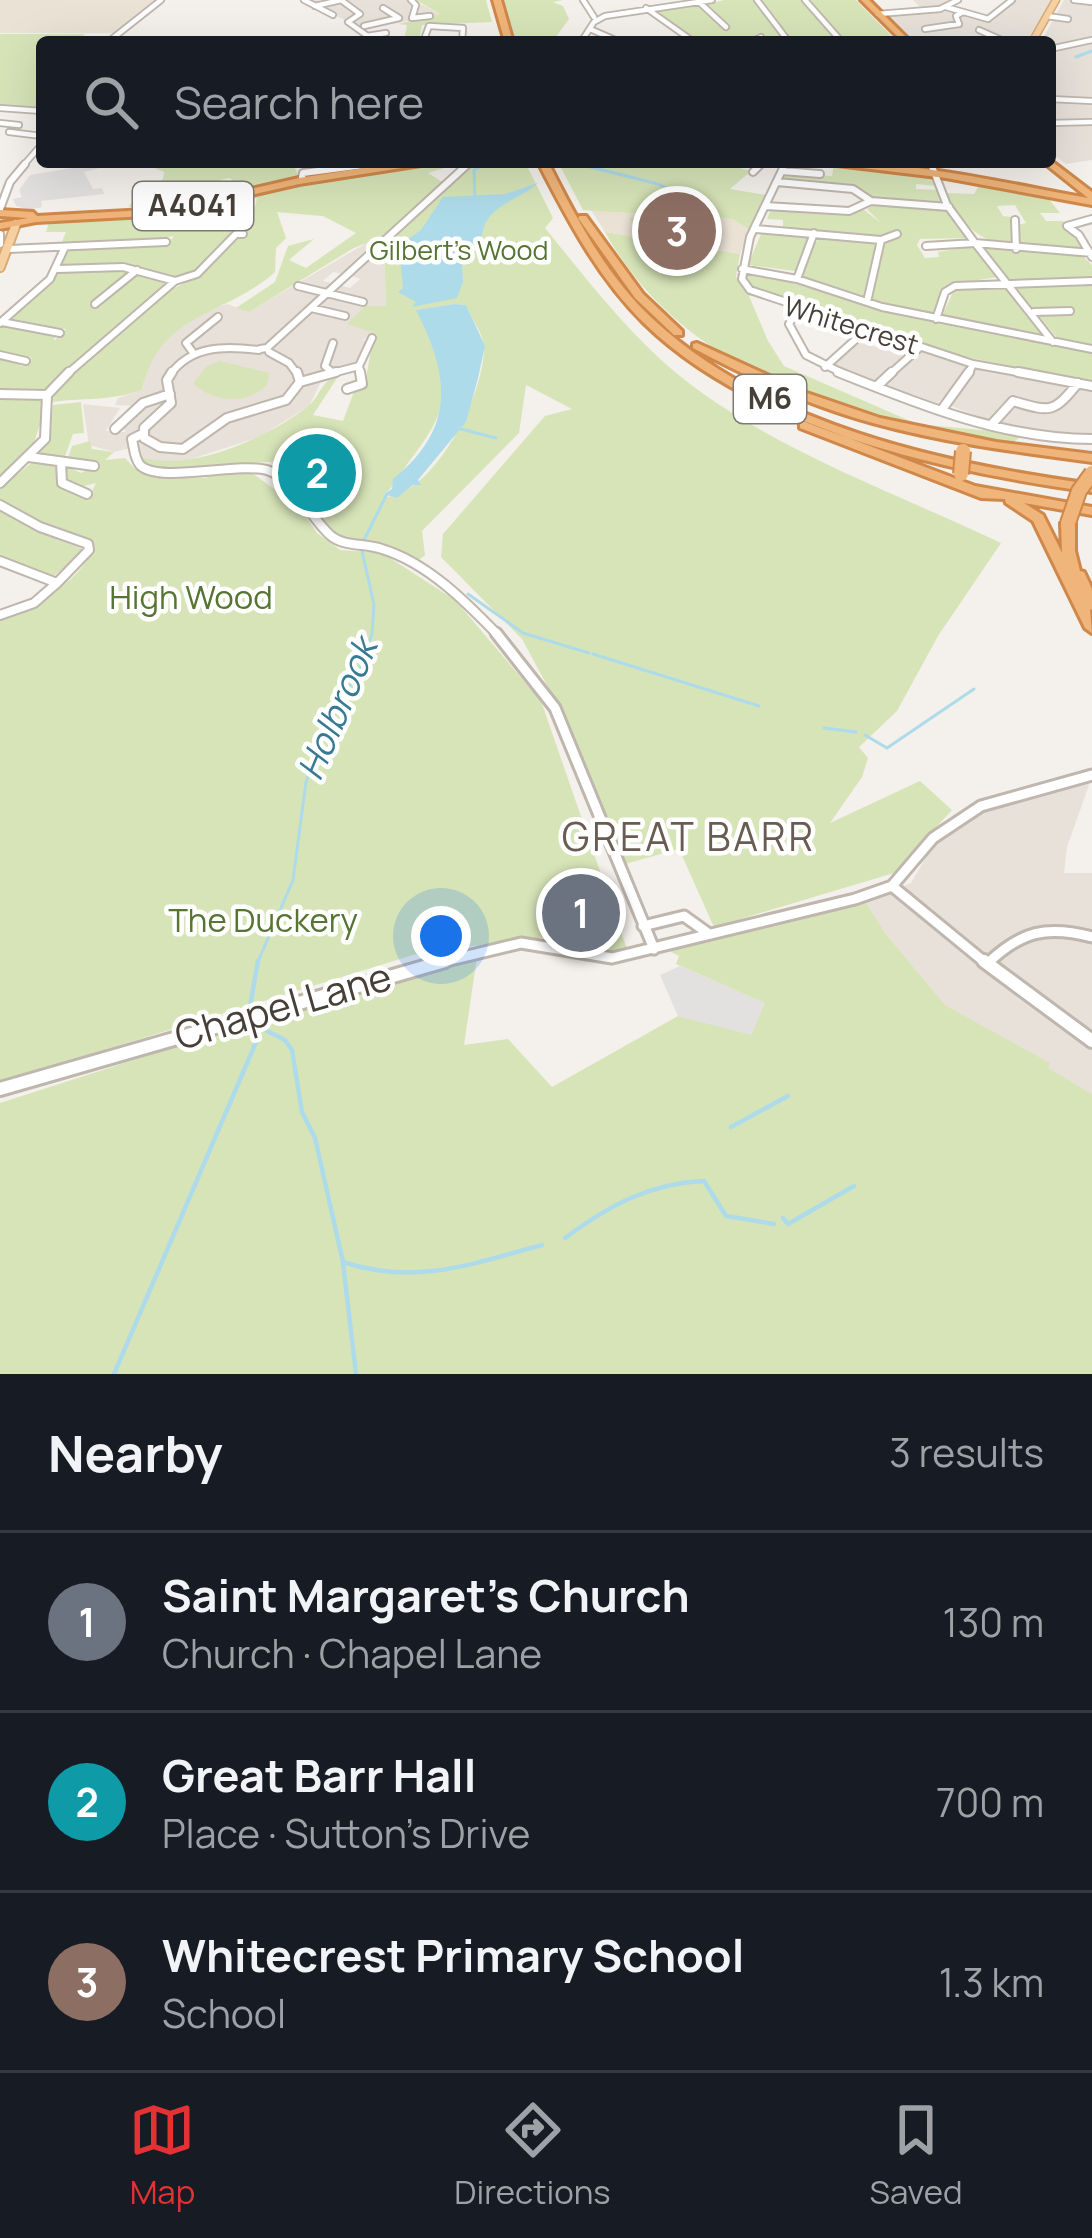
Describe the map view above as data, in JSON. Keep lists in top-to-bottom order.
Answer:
{
  "streets": {
    "highway": ["A4041", "M6"],
    "street": ["Whitecrest", "Chapel Lane"]
  },
  "districts": ["GREAT BARR"],
  "water": ["Holbrook"],
  "parks": ["Gilbert's Wood", "High Wood", "The Duckery"],
  "page": {
    "search": "Search here",
    "pins": ["3", "2", "1"],
    "heading": ["Nearby", "3 results"],
    "list": [
      {
        "mark": "1",
        "name": "Saint Margaret's Church",
        "note": "Church · Chapel Lane",
        "value": "130 m"
      },
      {
        "mark": "2",
        "name": "Great Barr Hall",
        "note": "Place · Sutton's Drive",
        "value": "700 m"
      },
      {
        "mark": "3",
        "name": "Whitecrest Primary School",
        "note": "School",
        "value": "1.3 km"
      }
    ],
    "nav": ["Map", "Directions", "Saved"]
  }
}
